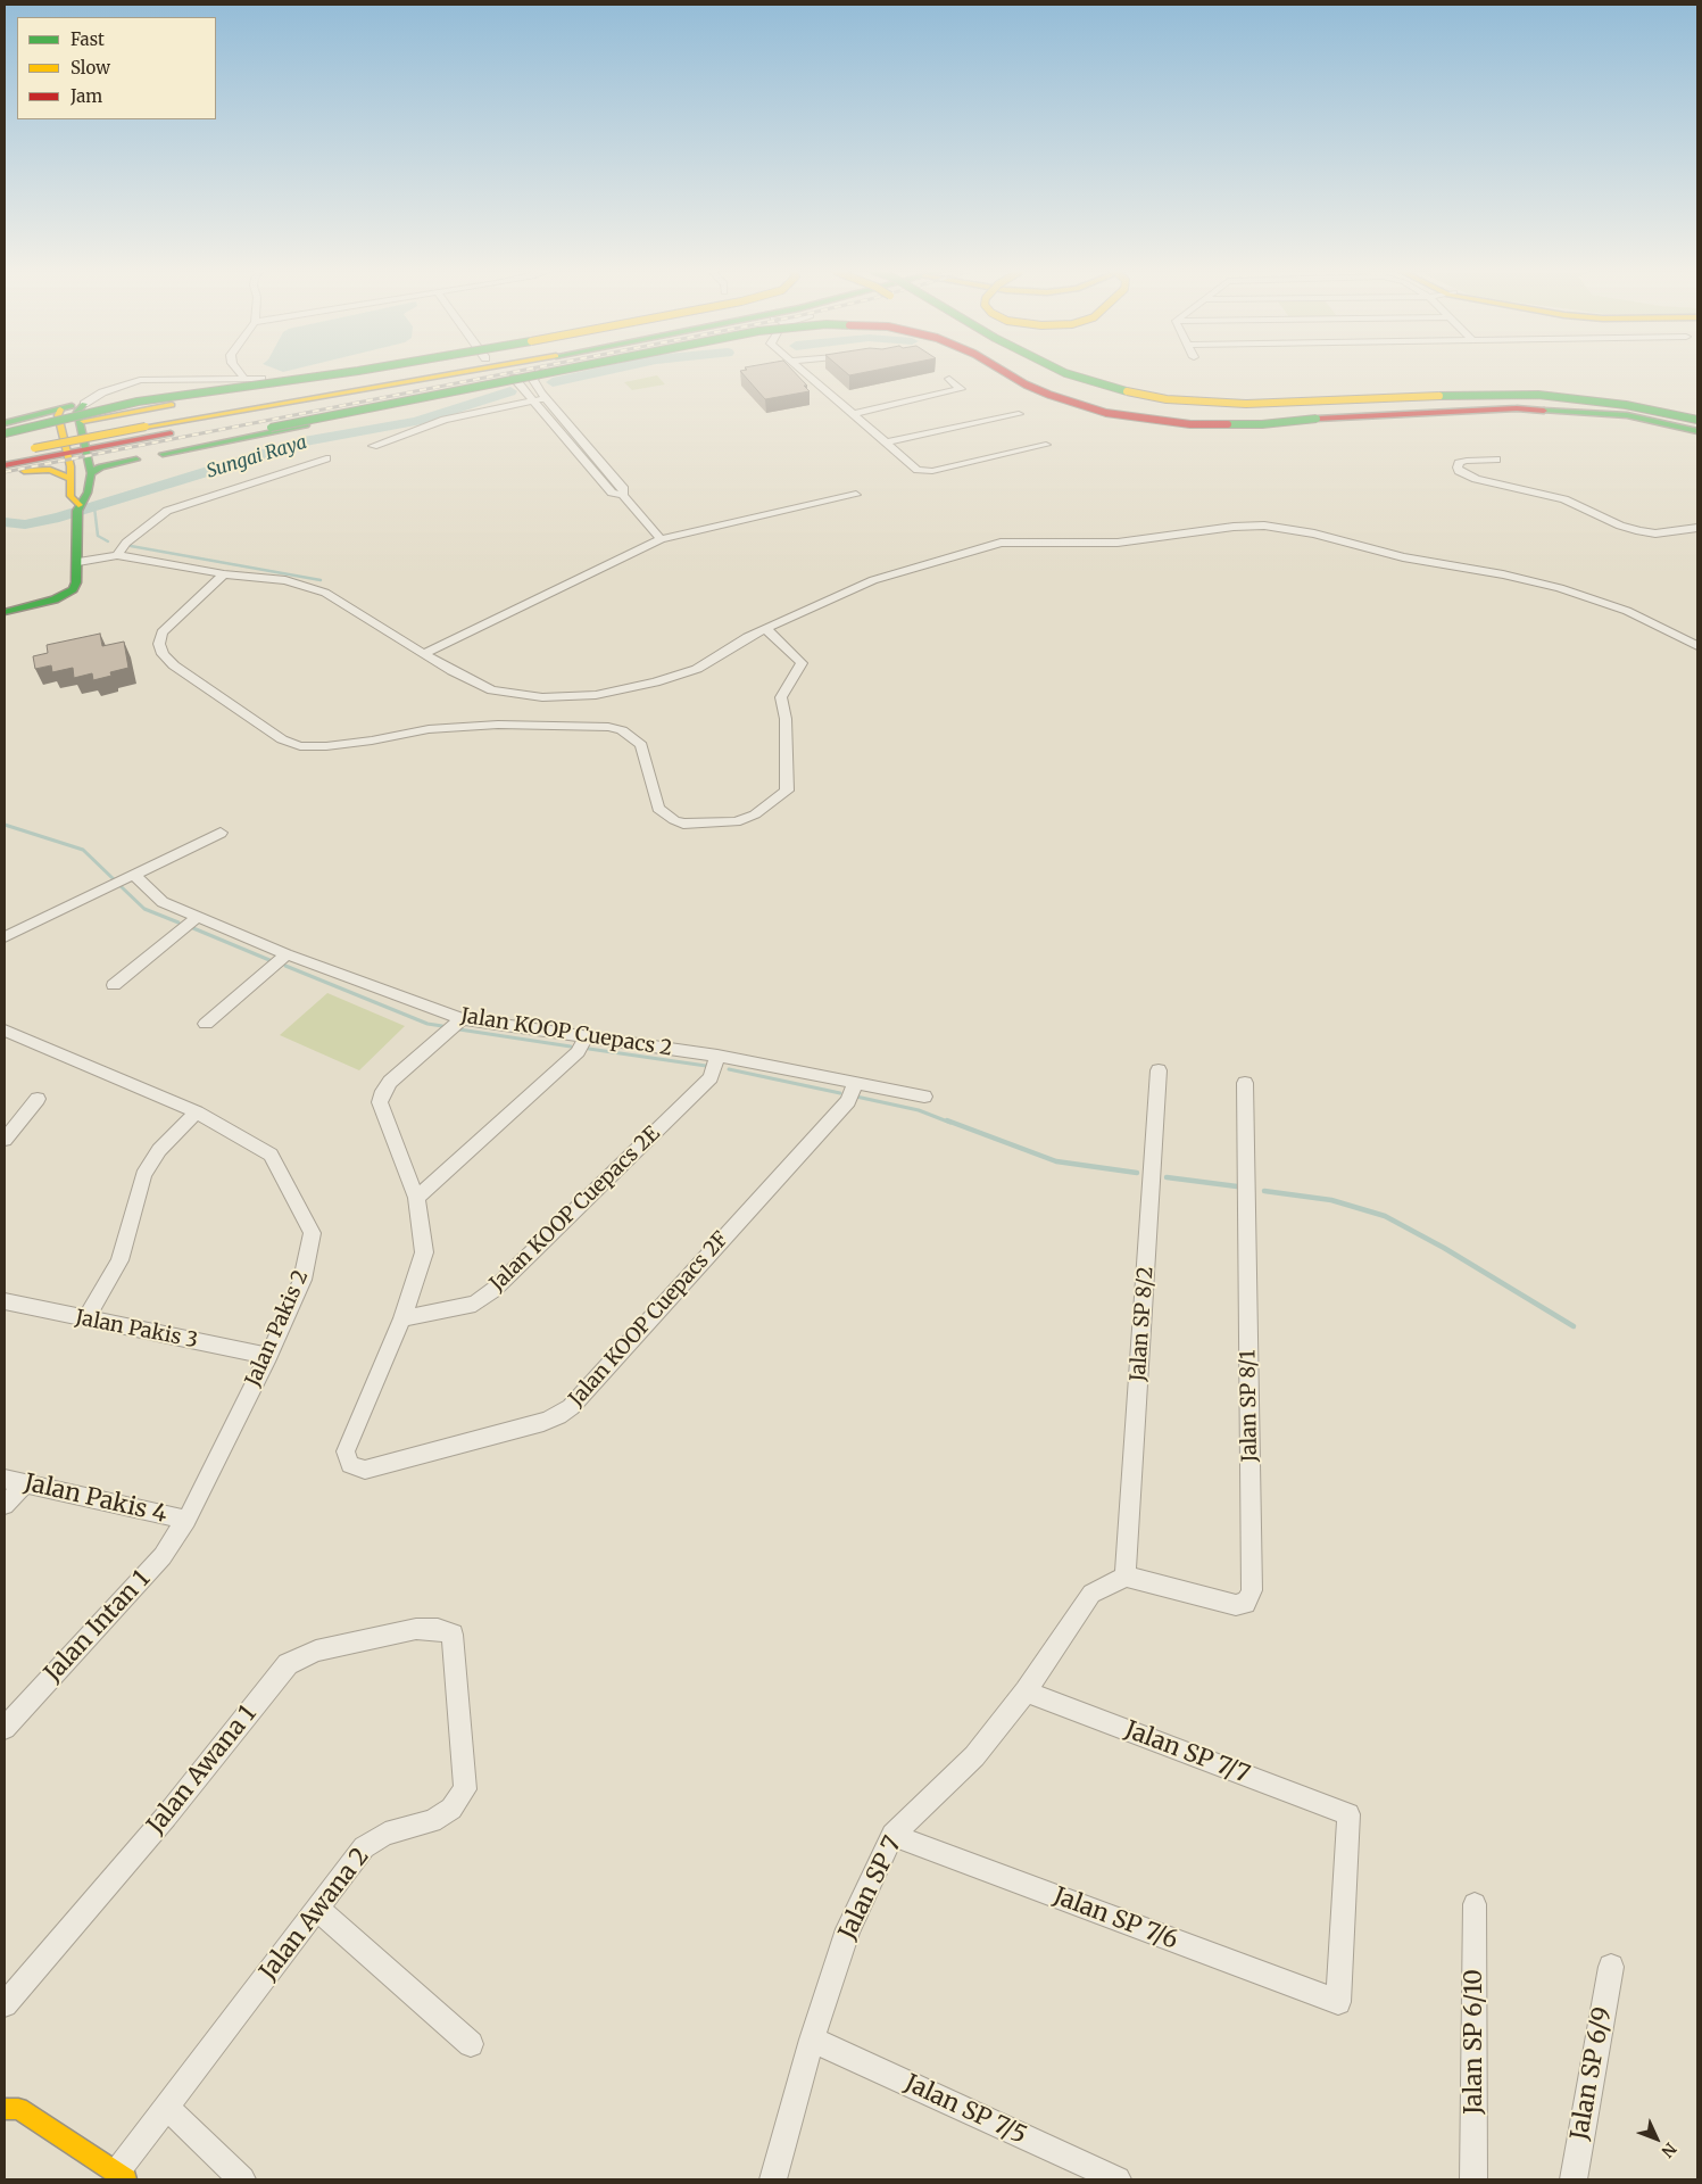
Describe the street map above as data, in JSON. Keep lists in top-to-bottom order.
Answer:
{
  "streets": {
    "street": [
      "Jalan KOOP Cuepacs 2",
      "Jalan KOOP Cuepacs 2E",
      "Jalan KOOP Cuepacs 2F",
      "Jalan SP 8/2",
      "Jalan Pakis 2",
      "Jalan Pakis 3",
      "Jalan SP 8/1",
      "Jalan Pakis 4",
      "Jalan Intan 1",
      "Jalan SP 7/7",
      "Jalan Awana 1",
      "Jalan SP 7",
      "Jalan Awana 2",
      "Jalan SP 7/6",
      "Jalan SP 6/10",
      "Jalan SP 6/9",
      "Jalan SP 7/5"
    ]
  },
  "crossings": [
    ["Jalan KOOP Cuepacs 2", "Jalan KOOP Cuepacs 2E"],
    ["Jalan KOOP Cuepacs 2", "Jalan KOOP Cuepacs 2F"],
    ["Jalan KOOP Cuepacs 2E", "Jalan KOOP Cuepacs 2F"],
    ["Jalan SP 8/2", "Jalan SP 8/1"],
    ["Jalan SP 8/2", "Jalan SP 7"],
    ["Jalan Pakis 2", "Jalan Pakis 3"],
    ["Jalan Pakis 2", "Jalan Pakis 4"],
    ["Jalan Pakis 2", "Jalan Intan 1"],
    ["Jalan SP 8/1", "Jalan SP 7"],
    ["Jalan Pakis 4", "Jalan Intan 1"],
    ["Jalan SP 7/7", "Jalan SP 7"],
    ["Jalan SP 7/7", "Jalan SP 7/6"],
    ["Jalan Awana 1", "Jalan Awana 2"],
    ["Jalan SP 7", "Jalan SP 7/6"],
    ["Jalan SP 7", "Jalan SP 7/5"]
  ],
  "water": ["Sungai Raya"],
  "legend": ["Fast", "Slow", "Jam"],
  "north": "bottom right"
}
